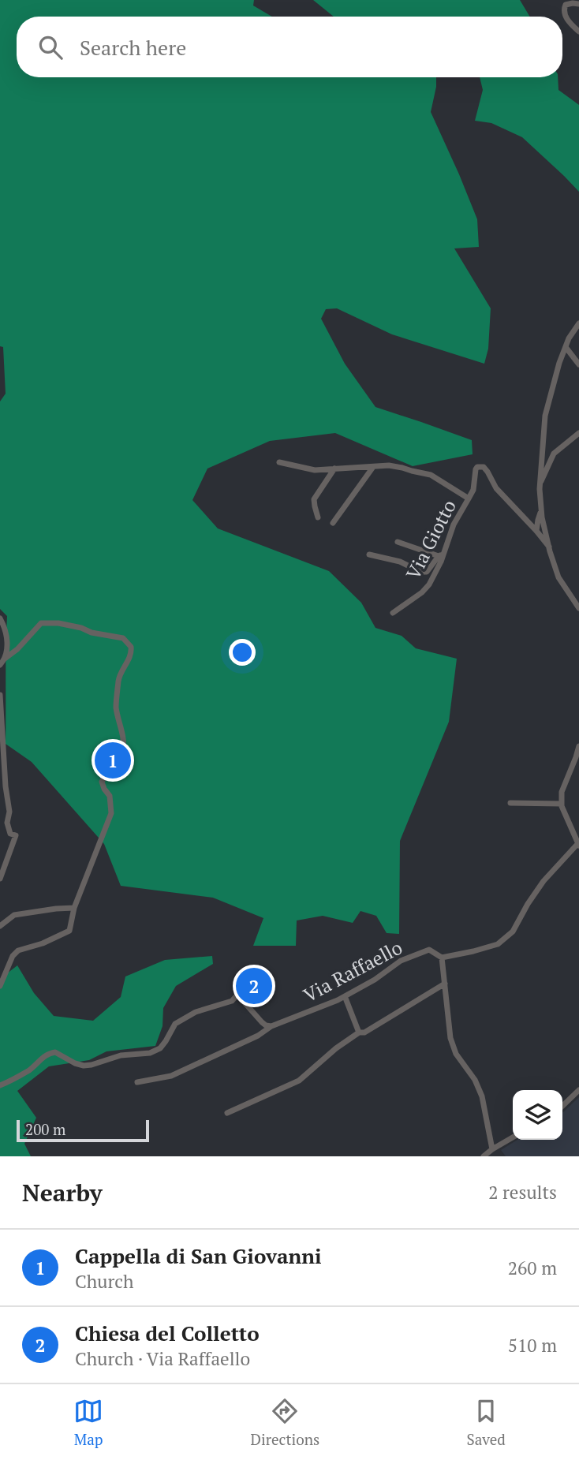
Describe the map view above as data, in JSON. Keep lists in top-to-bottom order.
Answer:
{
  "streets": {
    "street": ["Via Giotto", "Via Raffaello"]
  },
  "scale_bar": "200 m",
  "page": {
    "search": "Search here",
    "pins": ["1", "2"],
    "scale": "200 m",
    "heading": ["Nearby", "2 results"],
    "list": [
      {
        "mark": "1",
        "name": "Cappella di San Giovanni",
        "note": "Church",
        "value": "260 m"
      },
      {
        "mark": "2",
        "name": "Chiesa del Colletto",
        "note": "Church · Via Raffaello",
        "value": "510 m"
      }
    ],
    "nav": ["Map", "Directions", "Saved"]
  }
}
